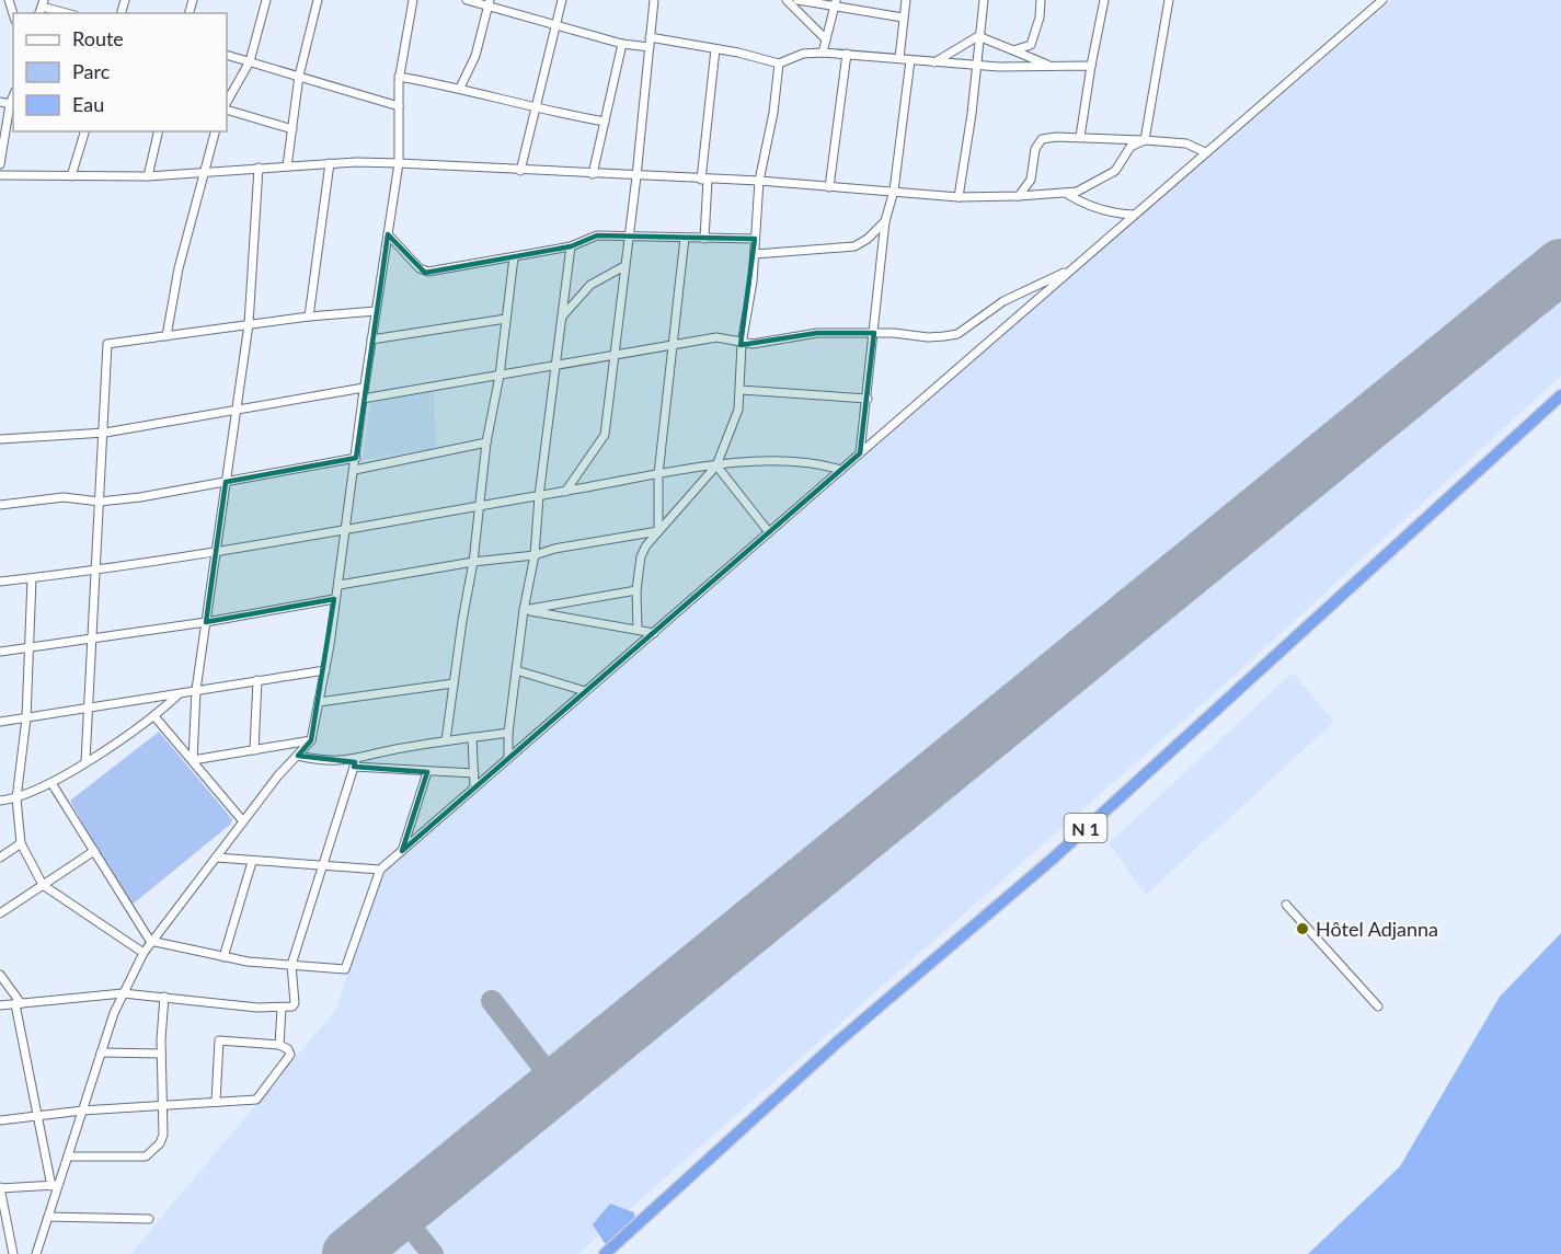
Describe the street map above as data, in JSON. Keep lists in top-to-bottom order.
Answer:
{
  "streets": {
    "highway": ["N 1"]
  },
  "places": ["Hôtel Adjanna"],
  "legend": ["Route", "Parc", "Eau"]
}
